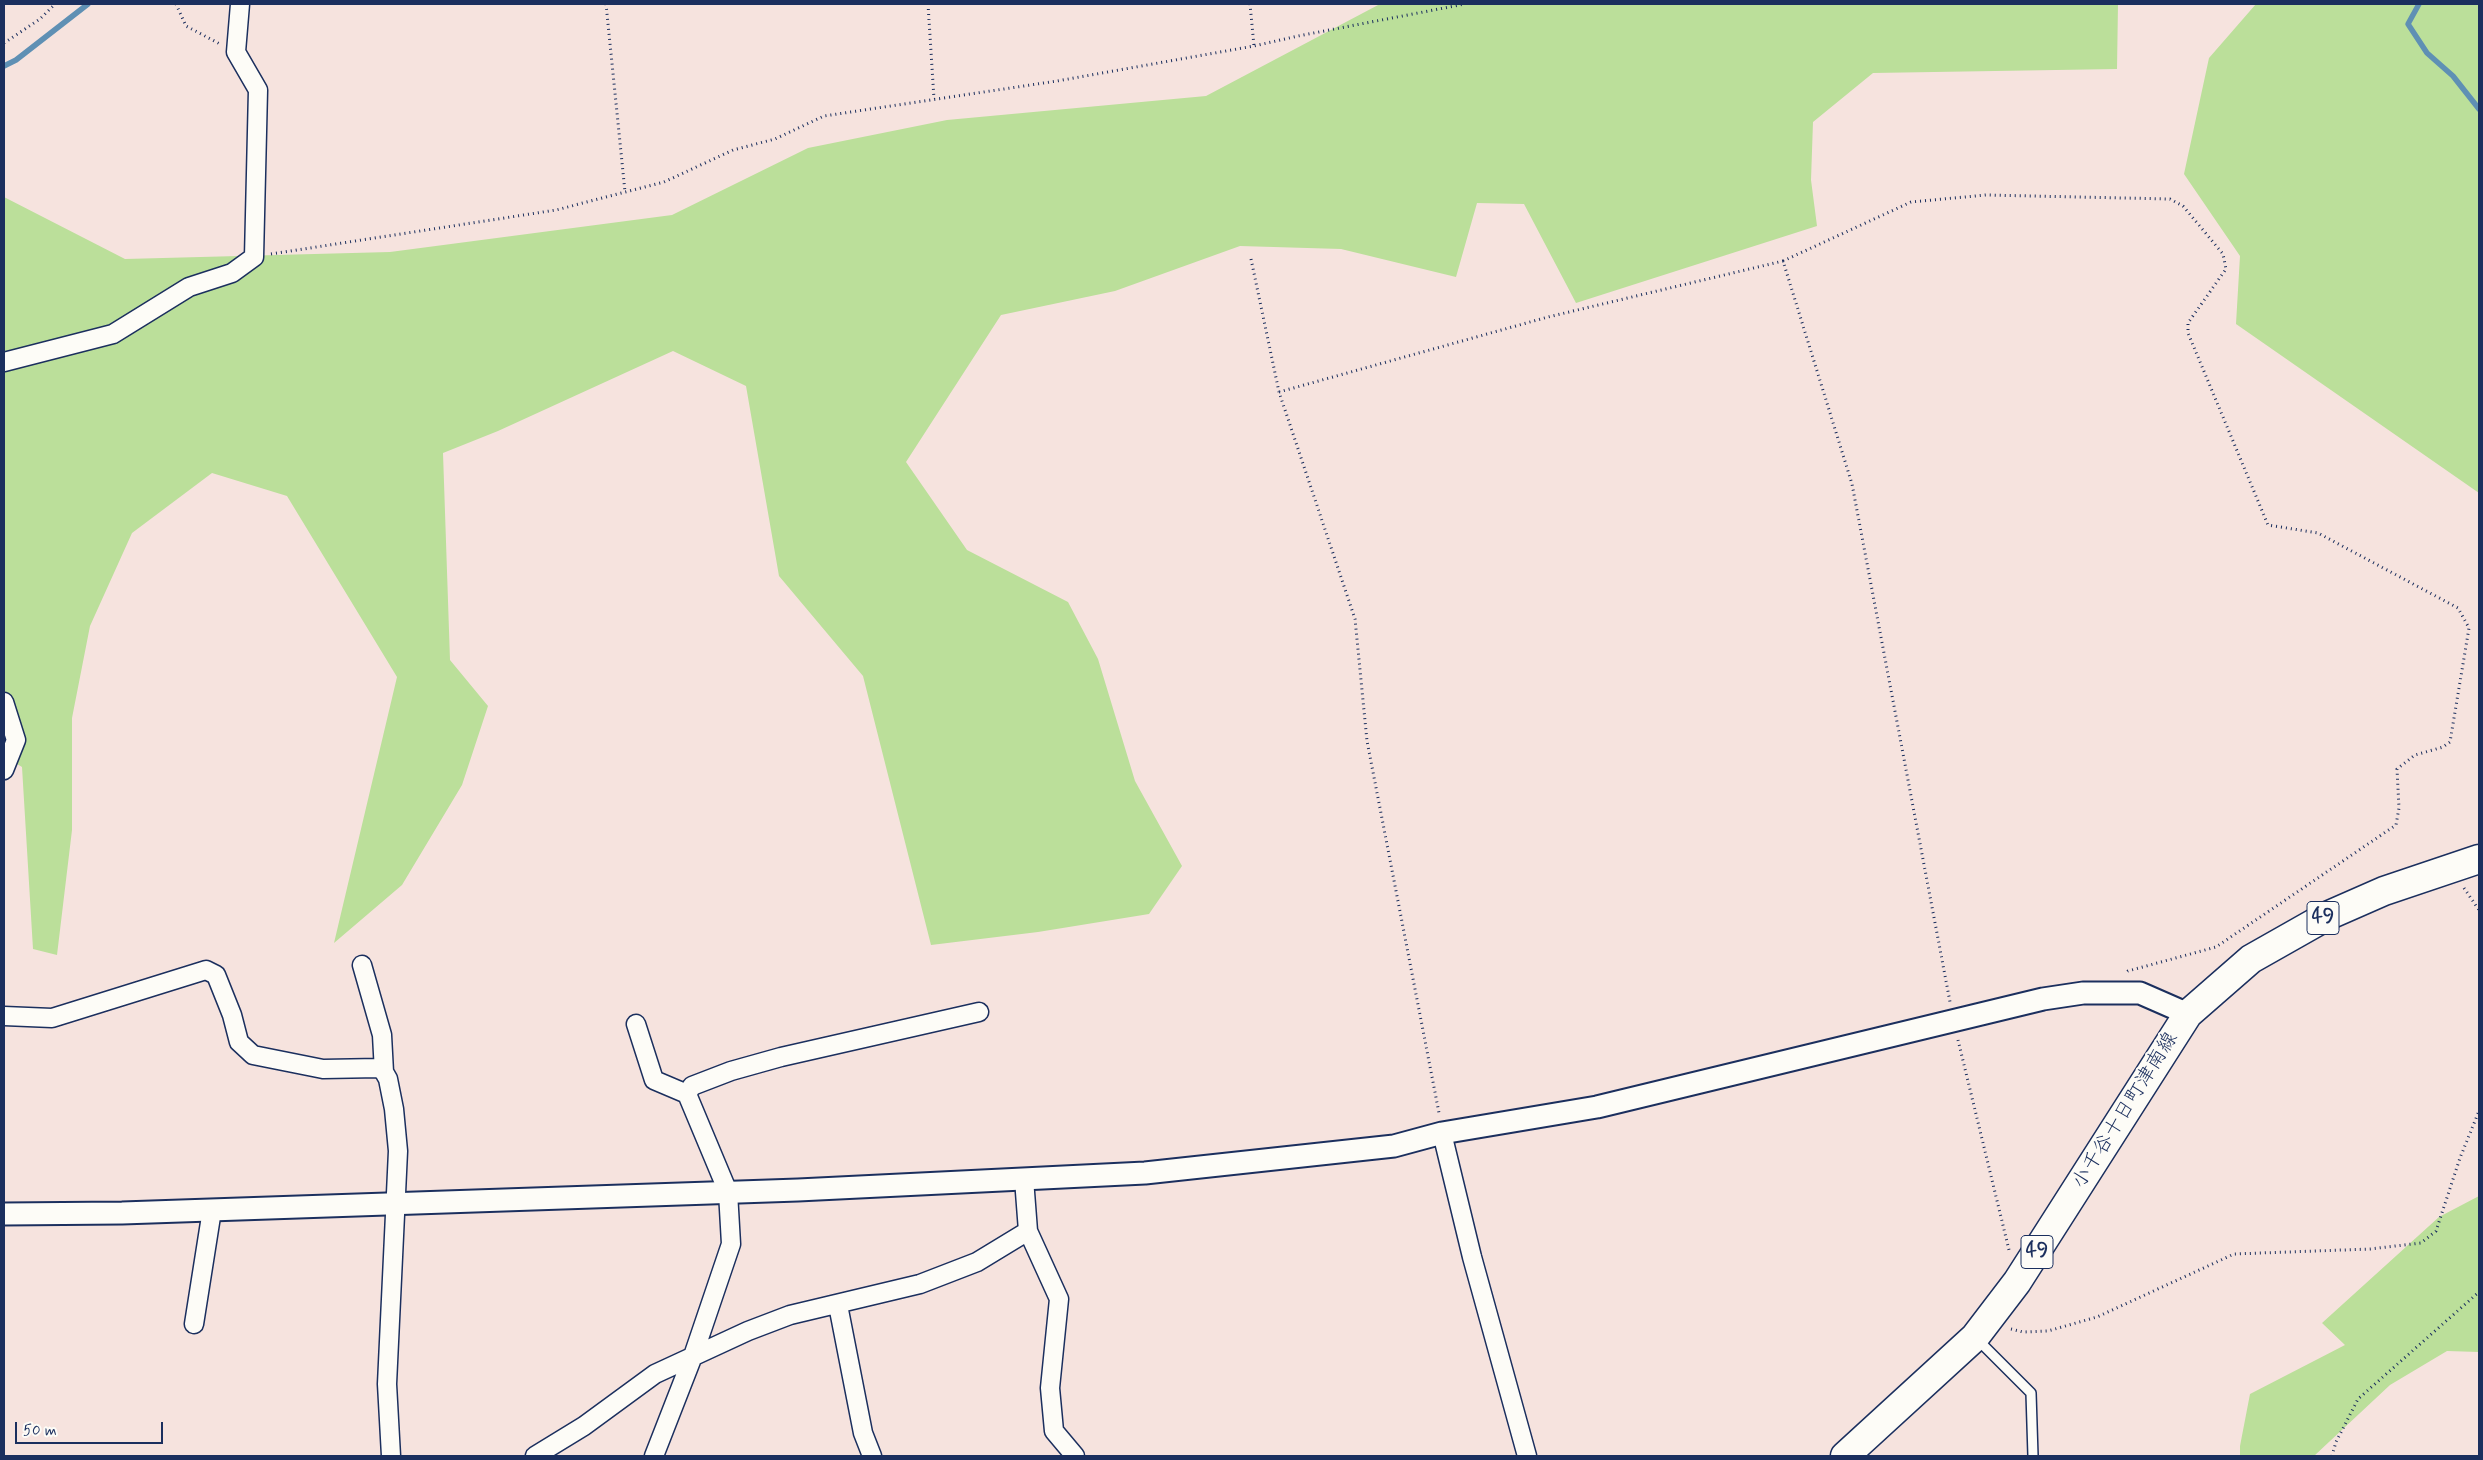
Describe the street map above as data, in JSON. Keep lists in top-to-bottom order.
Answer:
{
  "streets": {
    "main road": ["49", "小千谷十日町津南線"]
  },
  "scale_bar": "50 m"
}
